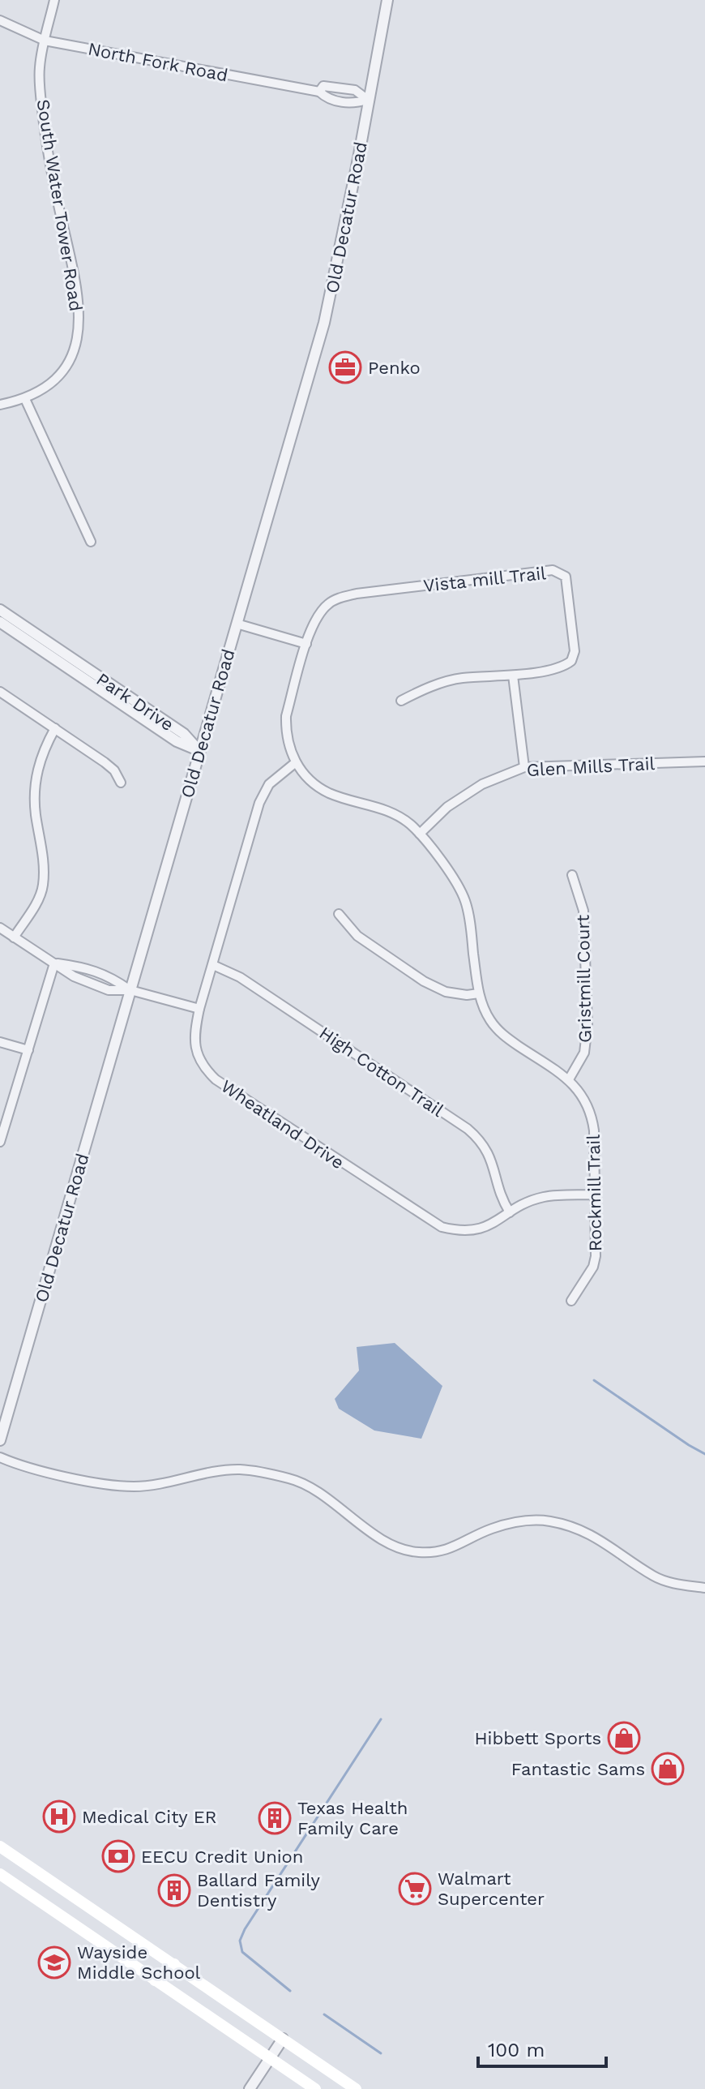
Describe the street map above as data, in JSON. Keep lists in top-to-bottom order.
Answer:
{
  "streets": {
    "street": [
      "North Fork Road",
      "South Water Tower Road",
      "Old Decatur Road",
      "Vista mill Trail",
      "Park Drive",
      "Glen Mills Trail",
      "Gristmill Court",
      "High Cotton Trail",
      "Wheatland Drive",
      "Rockmill Trail"
    ]
  },
  "crossings": [
    ["North Fork Road", "South Water Tower Road"],
    ["North Fork Road", "Old Decatur Road"],
    ["Old Decatur Road", "Park Drive"],
    ["Vista mill Trail", "Rockmill Trail"],
    ["Glen Mills Trail", "Rockmill Trail"],
    ["Gristmill Court", "Rockmill Trail"],
    ["High Cotton Trail", "Wheatland Drive"],
    ["Wheatland Drive", "Rockmill Trail"]
  ],
  "places": {
    "office": ["Penko"],
    "shop": ["Hibbett Sports", "Fantastic Sams"],
    "hospital": ["Medical City ER"],
    "building": ["Texas Health Family Care", "Ballard Family Dentistry"],
    "bank": ["EECU Credit Union"],
    "supermarket": ["Walmart Supercenter"],
    "school or university": ["Wayside Middle School"]
  },
  "scale_bar": "100 m"
}
